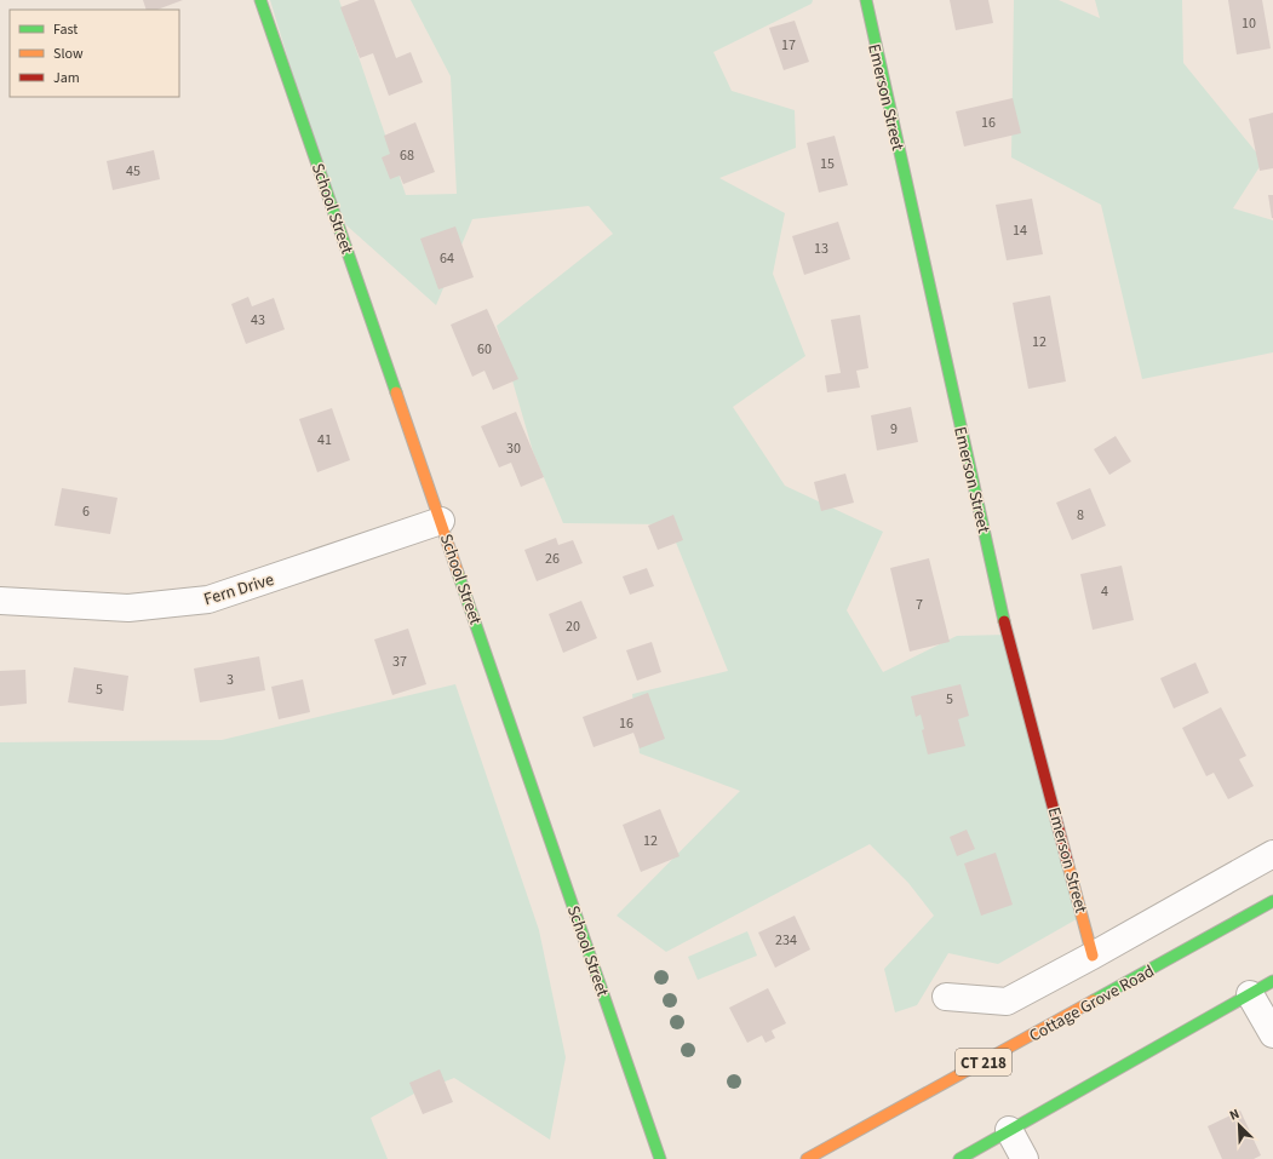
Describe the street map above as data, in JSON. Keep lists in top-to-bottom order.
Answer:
{
  "streets": {
    "main road": [
      "Emerson Street",
      "School Street",
      "Cottage Grove Road",
      "CT 218"
    ],
    "street": ["Fern Drive"]
  },
  "crossings": [
    ["School Street", "Fern Drive"]
  ],
  "house_numbers": [
    "10",
    "17",
    "16",
    "68",
    "15",
    "45",
    "14",
    "13",
    "64",
    "43",
    "12",
    "60",
    "9",
    "41",
    "30",
    "6",
    "8",
    "26",
    "4",
    "7",
    "20",
    "37",
    "3",
    "5",
    "5",
    "16",
    "12",
    "234"
  ],
  "legend": ["Fast", "Slow", "Jam"],
  "north": "top left"
}
